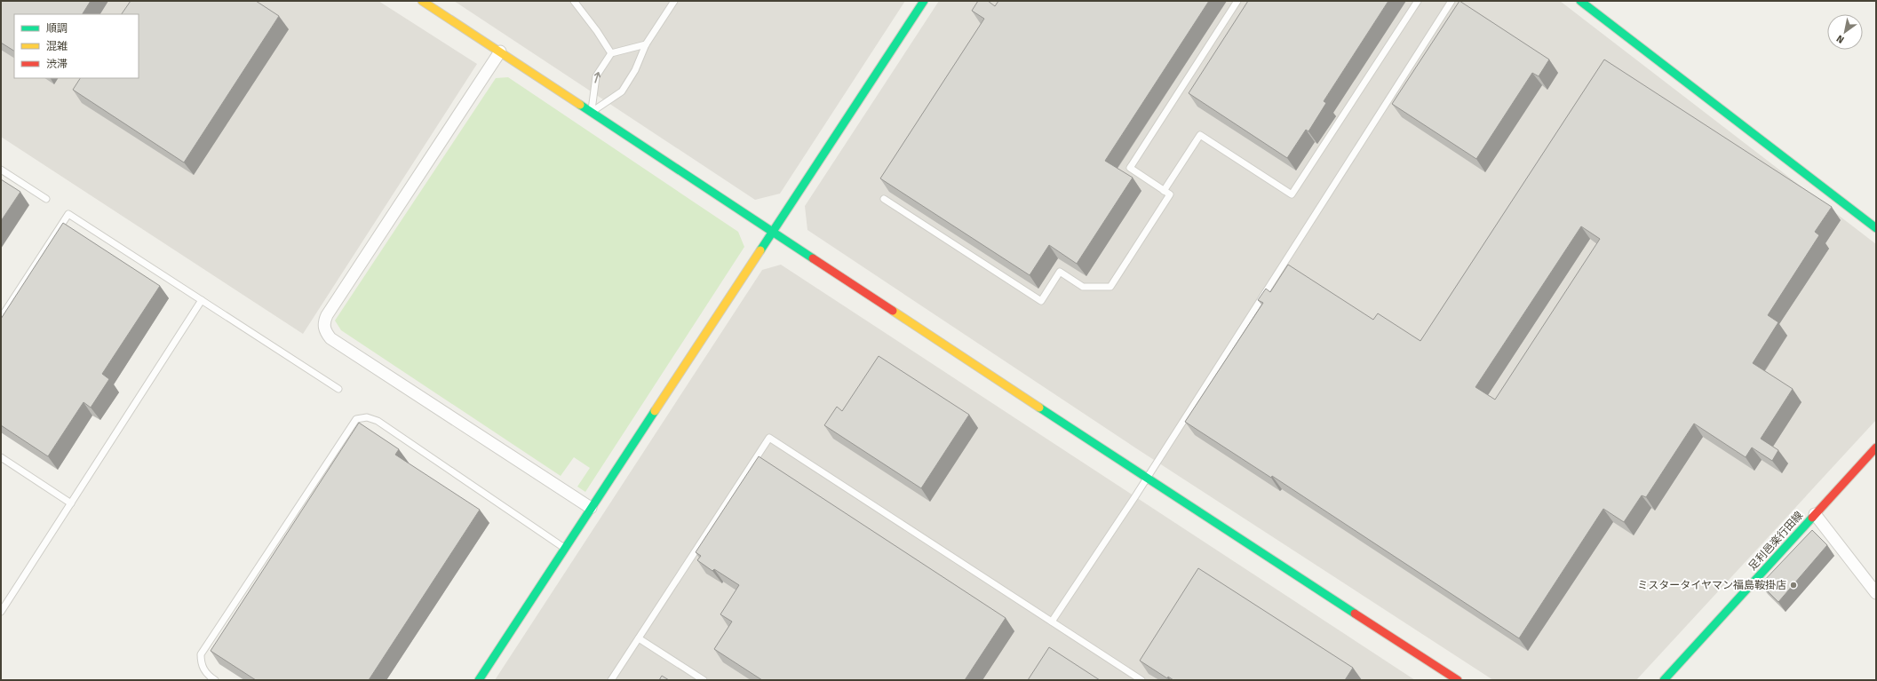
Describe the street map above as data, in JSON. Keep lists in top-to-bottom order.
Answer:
{
  "streets": {
    "street": ["足利邑楽行田線"]
  },
  "places": ["ミスタータイヤマン福島鞍掛店"],
  "legend": ["順調", "混雑", "渋滞"],
  "north": "bottom left"
}
